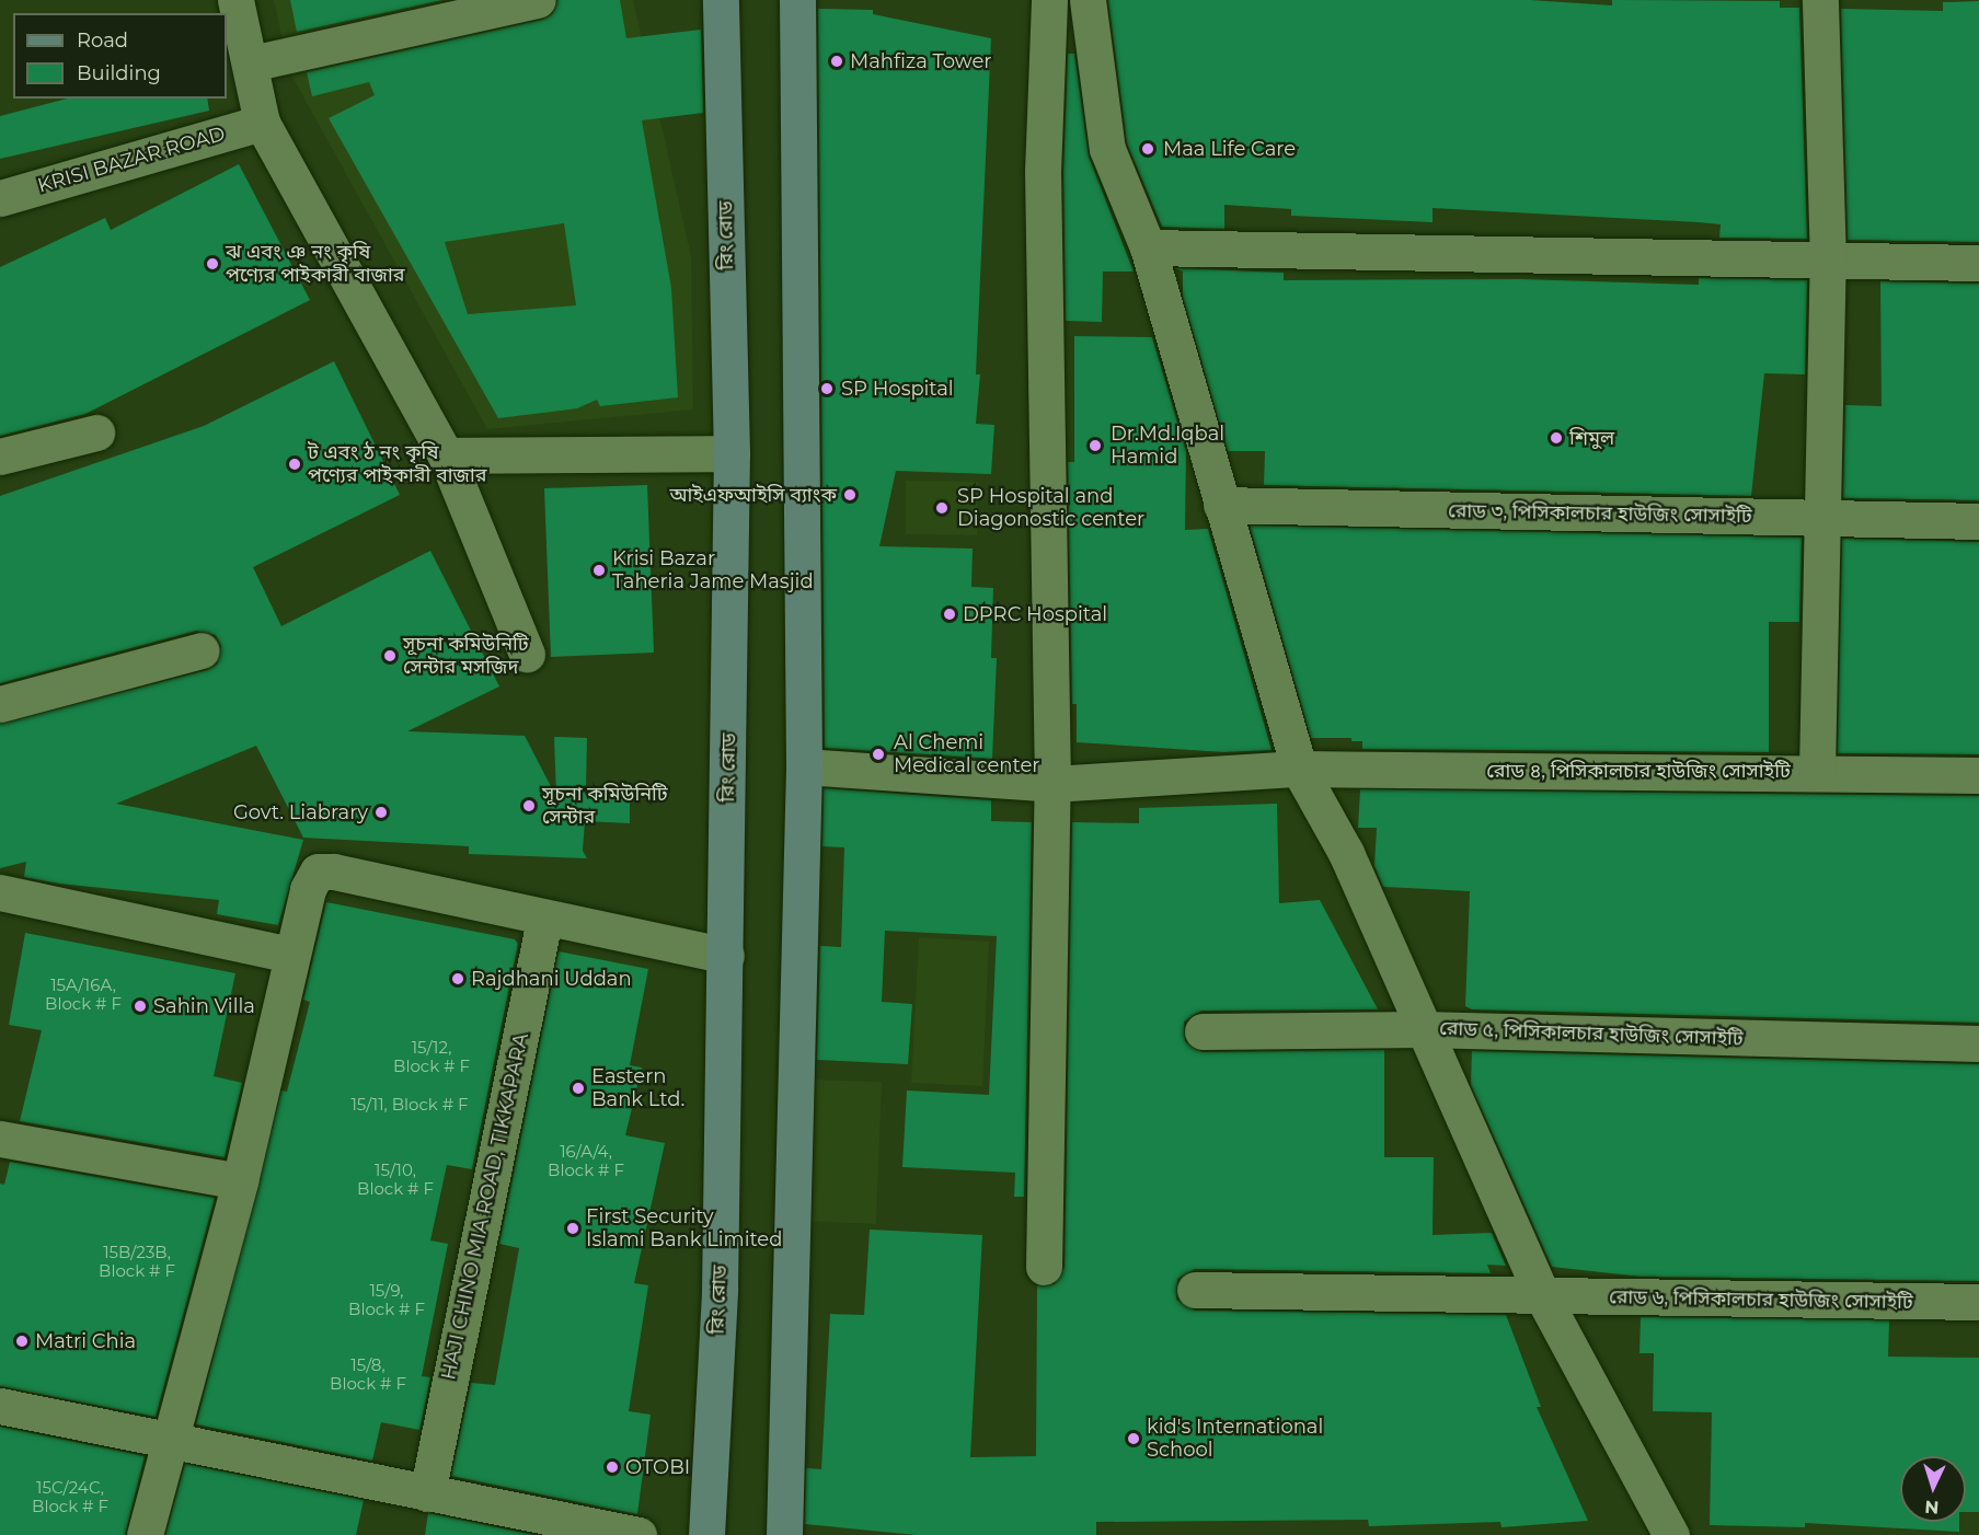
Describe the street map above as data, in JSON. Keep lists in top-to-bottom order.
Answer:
{
  "streets": {
    "main road": ["রিং রোড"],
    "street": [
      "KRISI BAZAR ROAD",
      "রোড ৩, পিসিকালচার হাউজিং সোসাইটি",
      "রোড ৪, পিসিকালচার হাউজিং সোসাইটি",
      "রোড ৫, পিসিকালচার হাউজিং সোসাইটি",
      "HAJI CHINO MIA ROAD, TIKKAPARA",
      "রোড ৬, পিসিকালচার হাউজিং সোসাইটি"
    ]
  },
  "places": [
    "Mahfiza Tower",
    "Maa Life Care",
    "ঝ এবং ঞ নং কৃষি পণ্যের পাইকারী বাজার",
    "SP Hospital",
    "শিমুল",
    "Dr.Md.Iqbal Hamid",
    "ট এবং ঠ নং কৃষি পণ্যের পাইকারী বাজার",
    "আইএফআইসি ব্যাংক",
    "SP Hospital and Diagonostic center",
    "Krisi Bazar Taheria Jame Masjid",
    "DPRC Hospital",
    "সূচনা কমিউনিটি সেন্টার মসজিদ",
    "Al Chemi Medical center",
    "সূচনা কমিউনিটি সেন্টার",
    "Govt. Liabrary",
    "Rajdhani Uddan",
    "Sahin Villa",
    "Eastern Bank Ltd.",
    "First Security Islami Bank Limited",
    "Matri Chia",
    "kid's International School",
    "OTOBI"
  ],
  "house_numbers": [
    "15A/16A, Block # F",
    "15/12, Block # F",
    "15/11, Block # F",
    "16/A/4, Block # F",
    "15/10, Block # F",
    "15B/23B, Block # F",
    "15/9, Block # F",
    "15/8, Block # F",
    "15C/24C, Block # F"
  ],
  "legend": ["Road", "Building"],
  "north": "bottom"
}
